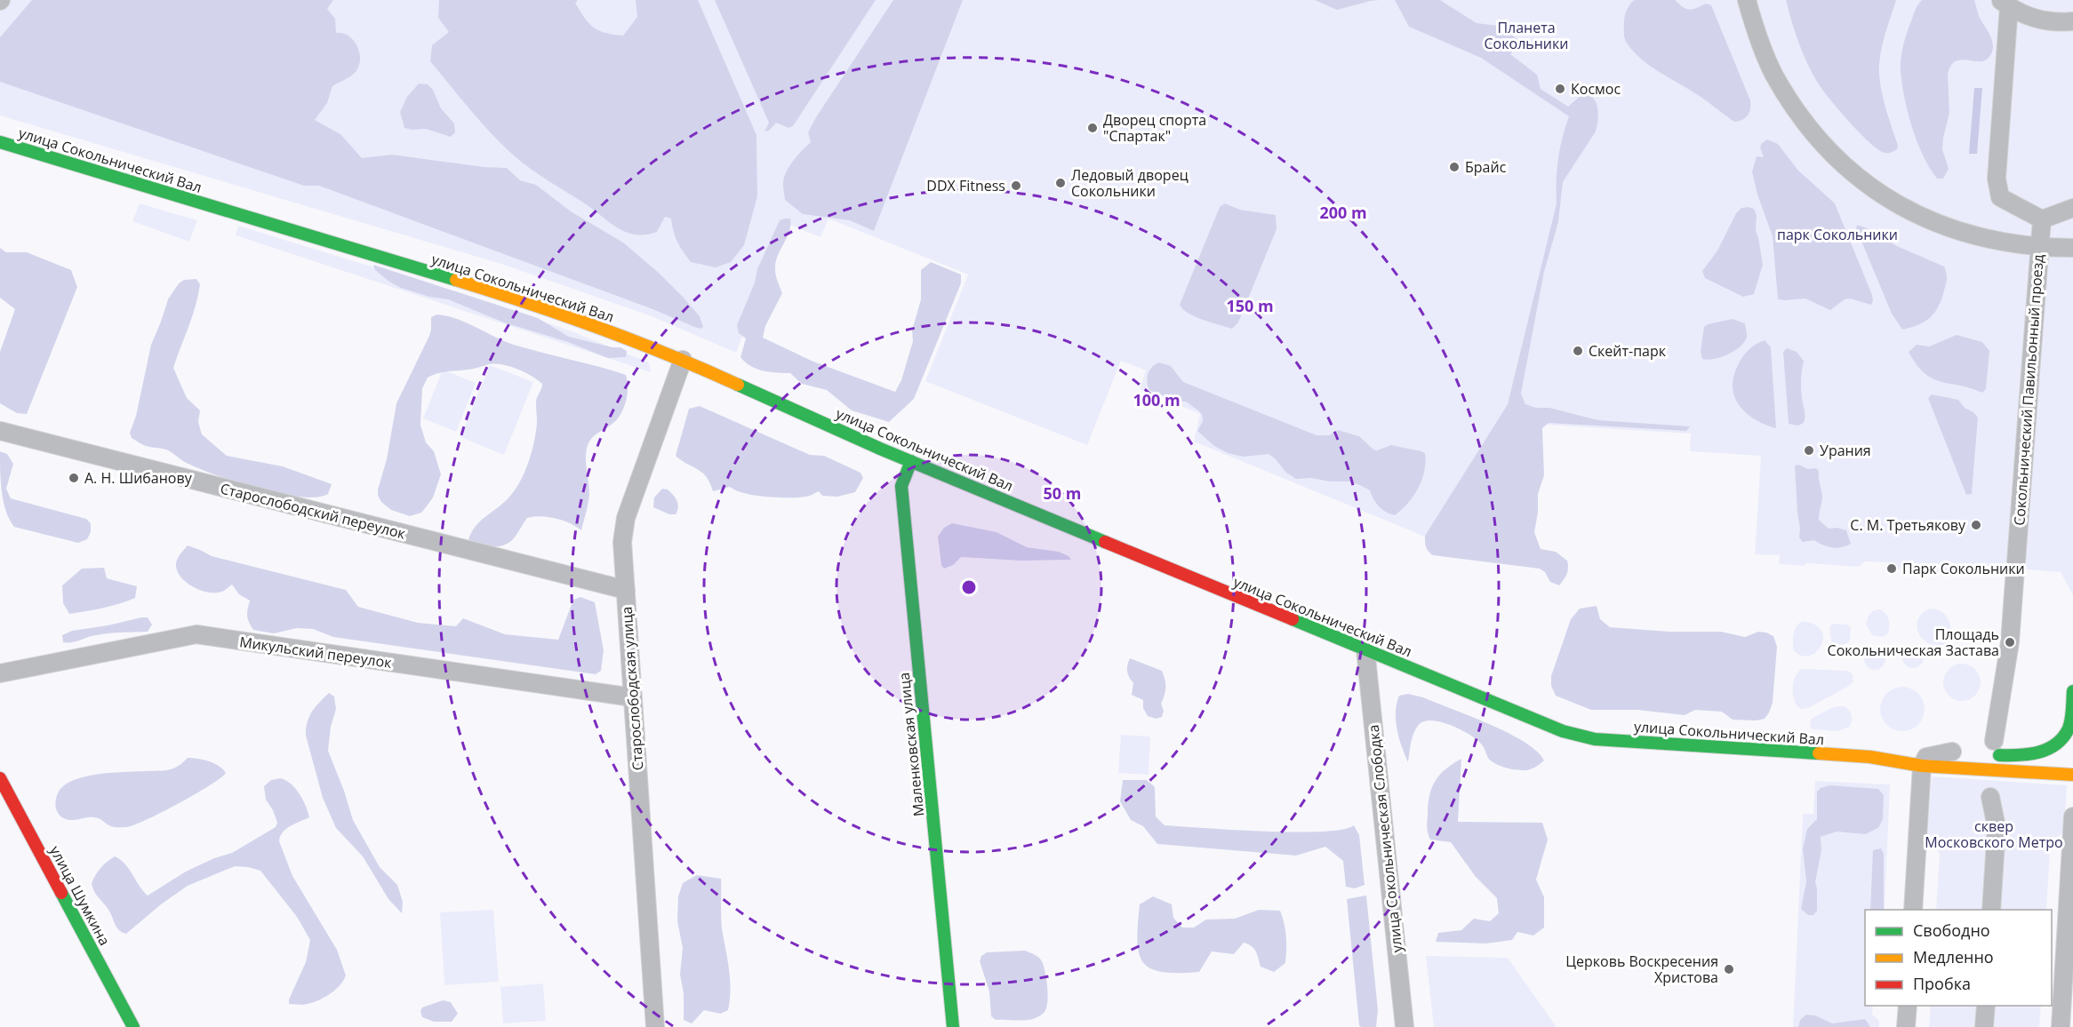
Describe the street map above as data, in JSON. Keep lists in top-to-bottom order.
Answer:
{
  "streets": {
    "main road": ["улица Сокольнический Вал", "Маленковская улица", "улица Шумкина"],
    "street": [
      "Сокольнический Павильонный проезд",
      "Старослободский переулок",
      "Микульский переулок",
      "Старослободская улица",
      "улица Сокольническая Слободка"
    ]
  },
  "crossings": [
    ["улица Сокольнический Вал", "Старослободская улица"],
    ["улица Сокольнический Вал", "Маленковская улица"],
    ["улица Сокольнический Вал", "улица Сокольническая Слободка"],
    ["Старослободский переулок", "Старослободская улица"],
    ["Микульский переулок", "Старослободская улица"]
  ],
  "parks": ["Планета Сокольники", "парк Сокольники", "сквер Московского Метро"],
  "places": [
    "Космос",
    "Дворец спорта \"Спартак\"",
    "Брайс",
    "Ледовый дворец Сокольники",
    "DDX Fitness",
    "Скейт-парк",
    "Урания",
    "А. Н. Шибанову",
    "С. М. Третьякову",
    "Парк Сокольники",
    "Площадь Сокольническая Застава",
    "Церковь Воскресения Христова"
  ],
  "legend": ["Свободно", "Медленно", "Пробка"],
  "rings": [
    "200 m",
    "150 m",
    "100 m",
    "50 m"
  ]
}
